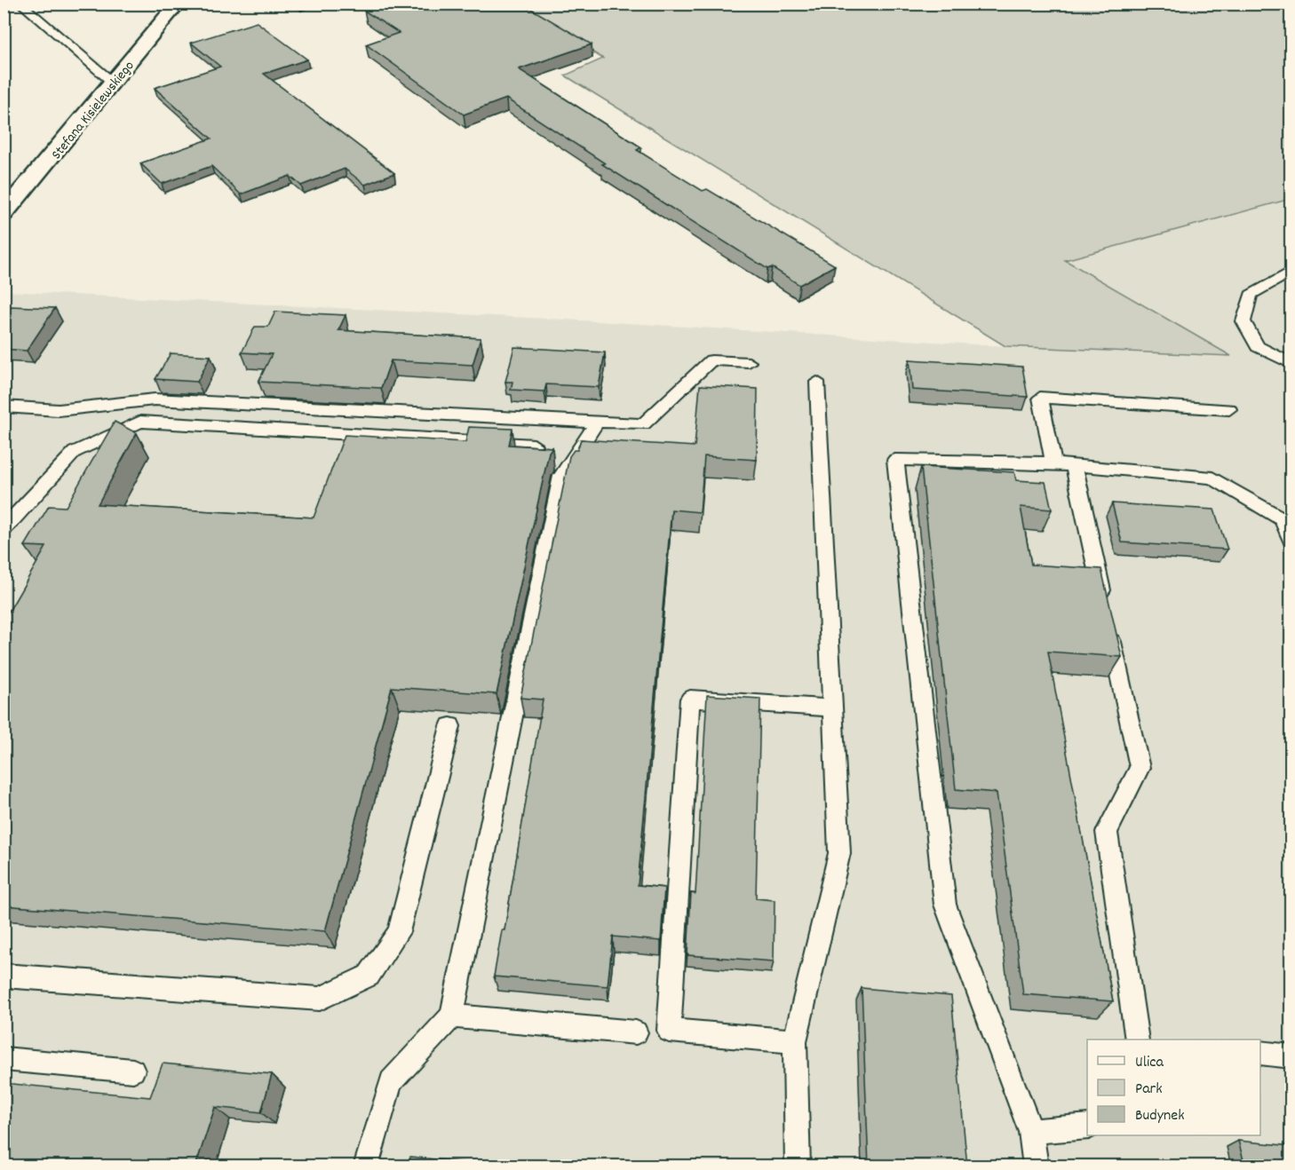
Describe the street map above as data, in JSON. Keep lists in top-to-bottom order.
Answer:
{
  "streets": {
    "main road": ["Stefana Kisielewskiego"]
  },
  "legend": ["Ulica", "Park", "Budynek"]
}
